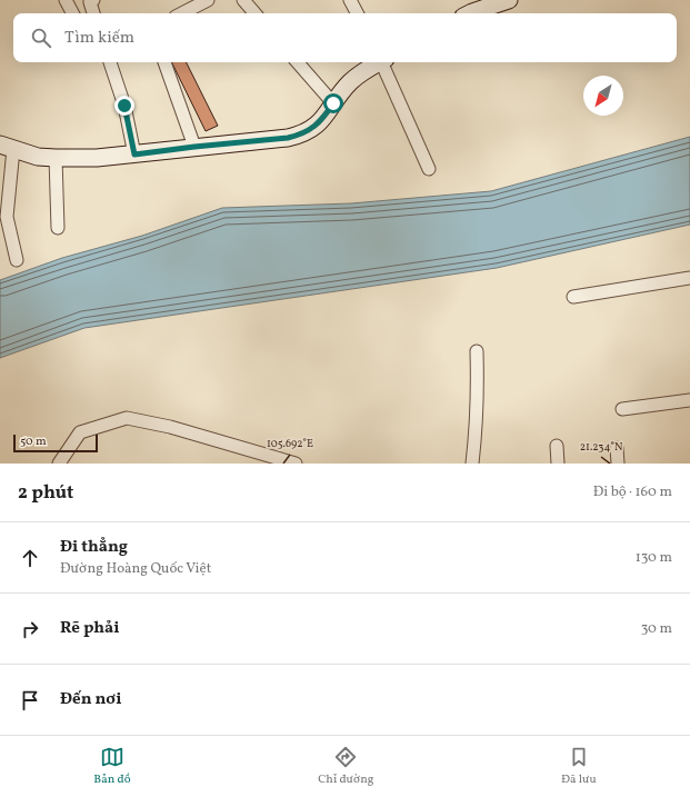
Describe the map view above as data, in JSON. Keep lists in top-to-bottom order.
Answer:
{
  "scale_bar": "50 m",
  "north": "bottom left",
  "page": {
    "search": "Tìm kiếm",
    "scale": "50 m",
    "heading": ["2 phút", "Đi bộ · 160 m"],
    "list": [
      ["Đi thẳng", "Đường Hoàng Quốc Việt", "130 m"],
      ["Rẽ phải", "30 m"],
      "Đến nơi"
    ],
    "nav": ["Bản đồ", "Chỉ đường", "Đã lưu"]
  },
  "coordinates": ["105.692°E", "21.234°N"]
}
